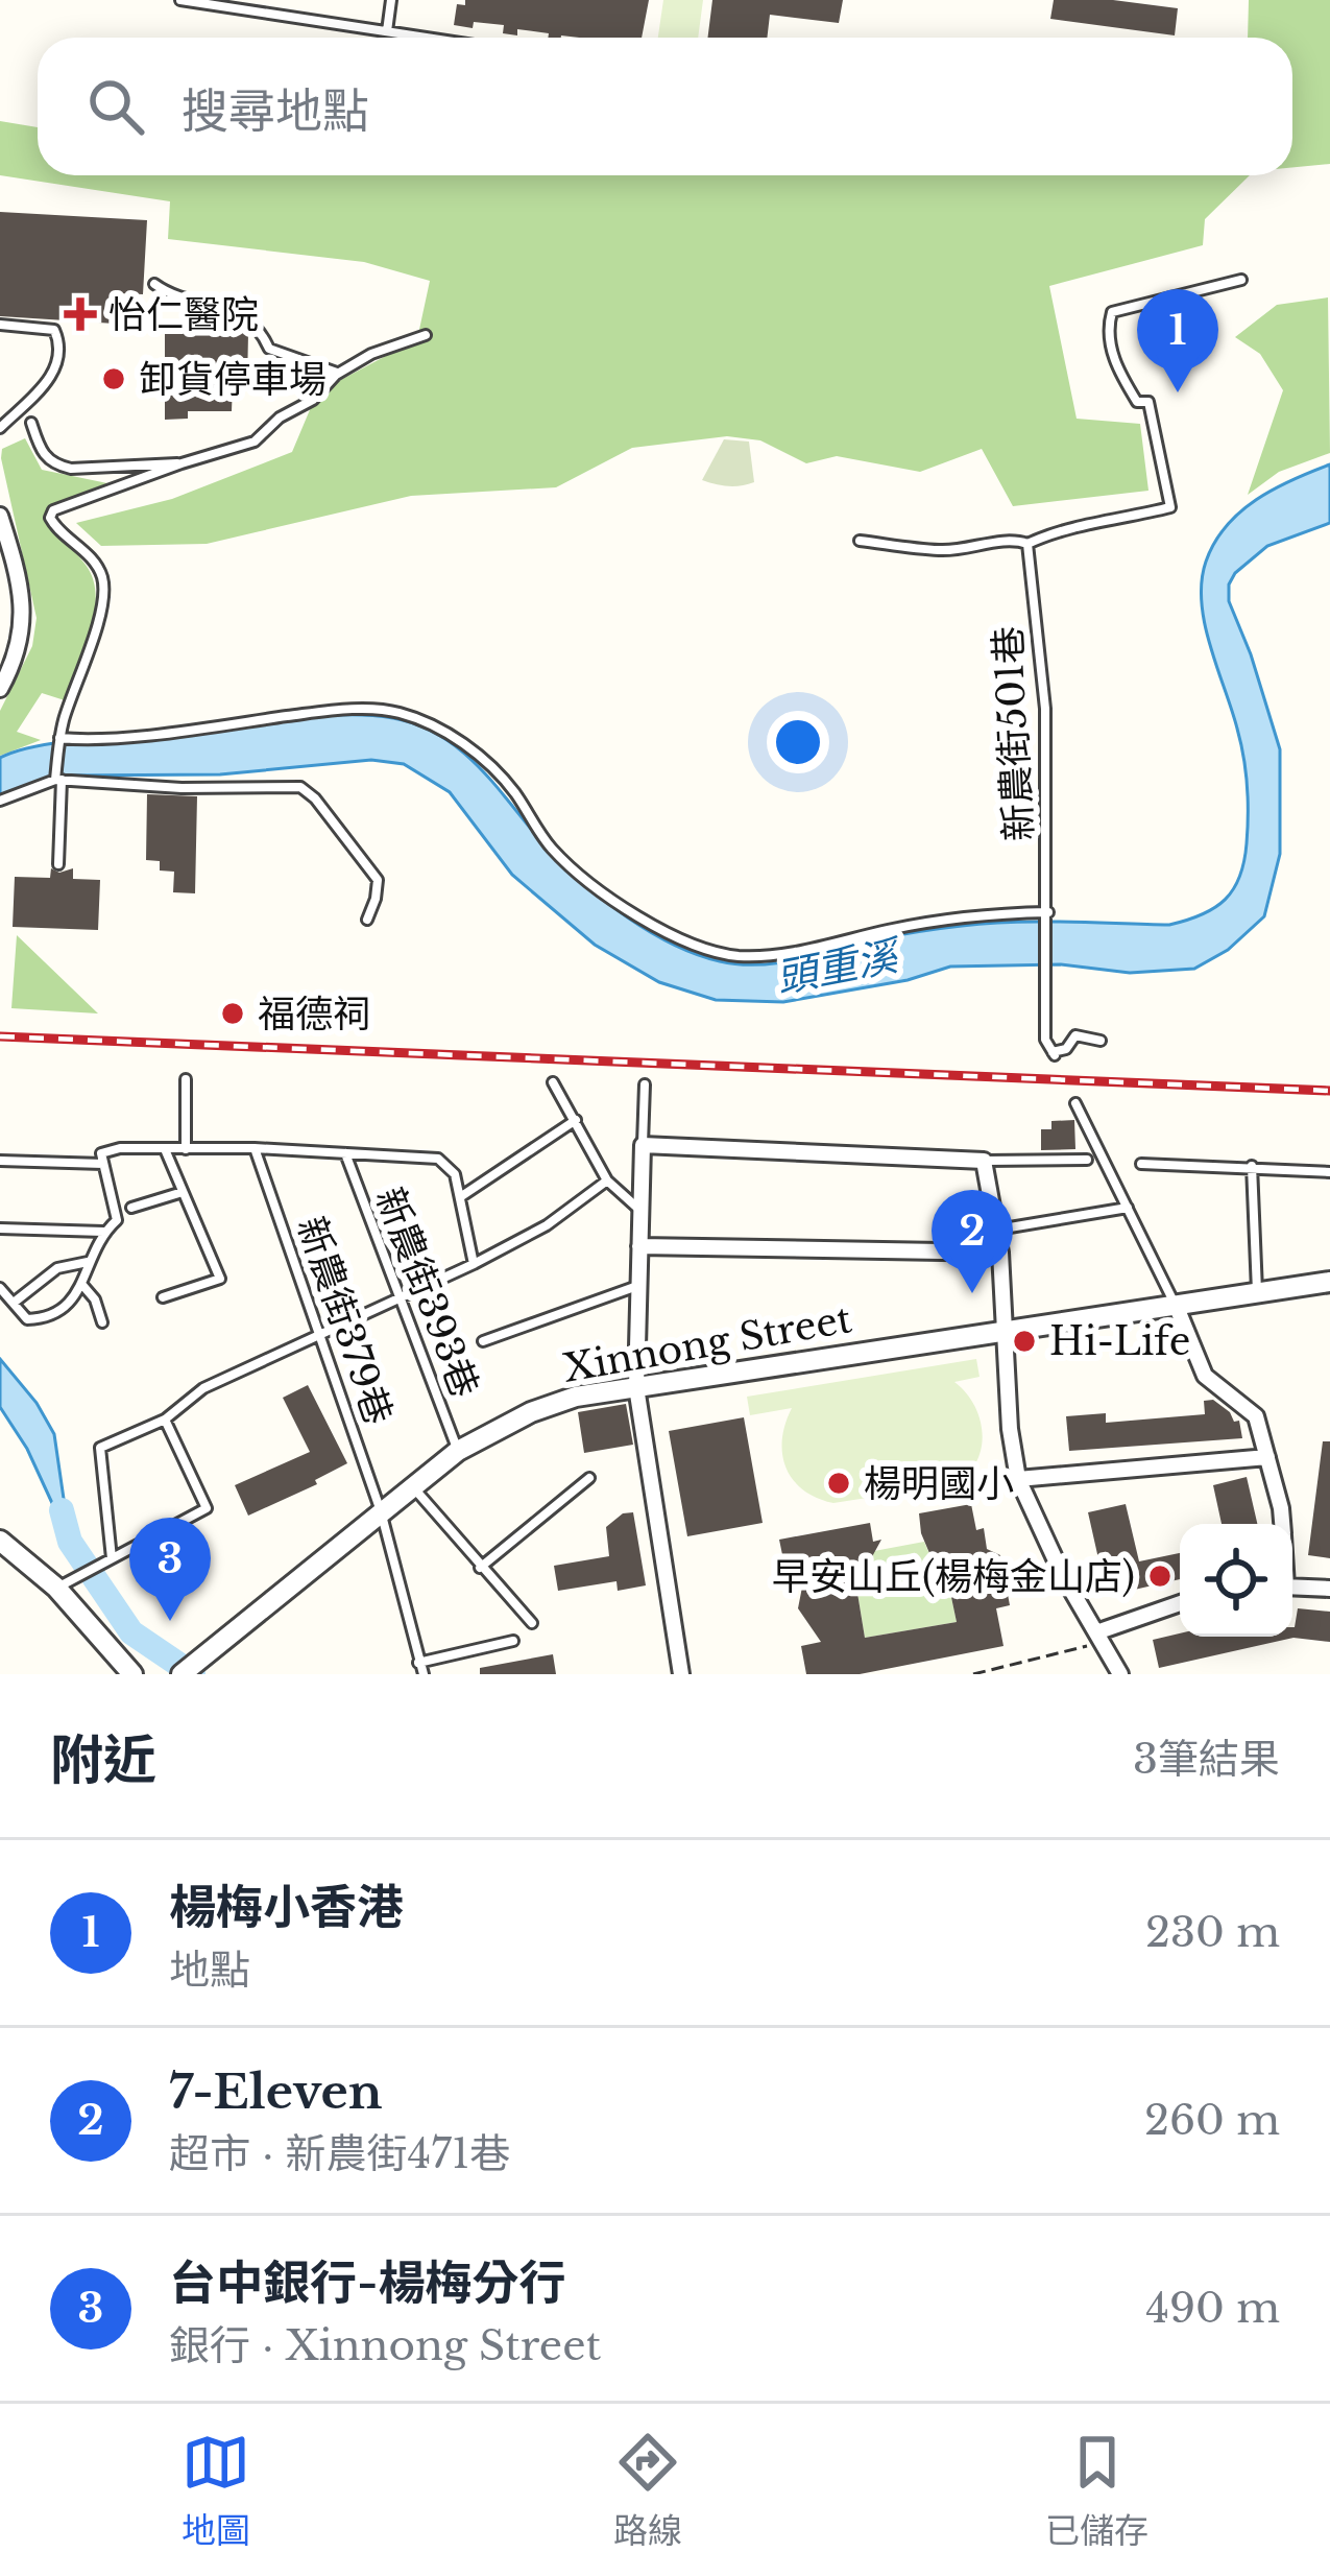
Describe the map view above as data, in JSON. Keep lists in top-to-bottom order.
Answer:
{
  "streets": {
    "street": ["Xinnong Street"],
    "lane": ["新農街501巷", "新農街393巷", "新農街379巷"]
  },
  "crossings": [
    ["新農街393巷", "Xinnong Street"],
    ["新農街379巷", "Xinnong Street"]
  ],
  "water": ["頭重溪"],
  "places": {
    "health": ["怡仁醫院"],
    "other": [
      "卸貨停車場",
      "福德祠",
      "Hi-Life",
      "楊明國小",
      "早安山丘(楊梅金山店)"
    ]
  },
  "page": {
    "search": "搜尋地點",
    "pins": ["1", "2", "3"],
    "heading": ["附近", "3筆結果"],
    "list": [
      {
        "mark": "1",
        "name": "楊梅小香港",
        "note": "地點",
        "value": "230 m"
      },
      {
        "mark": "2",
        "name": "7-Eleven",
        "note": "超市 · 新農街471巷",
        "value": "260 m"
      },
      {
        "mark": "3",
        "name": "台中銀行-楊梅分行",
        "note": "銀行 · Xinnong Street",
        "value": "490 m"
      }
    ],
    "nav": ["地圖", "路線", "已儲存"]
  }
}
